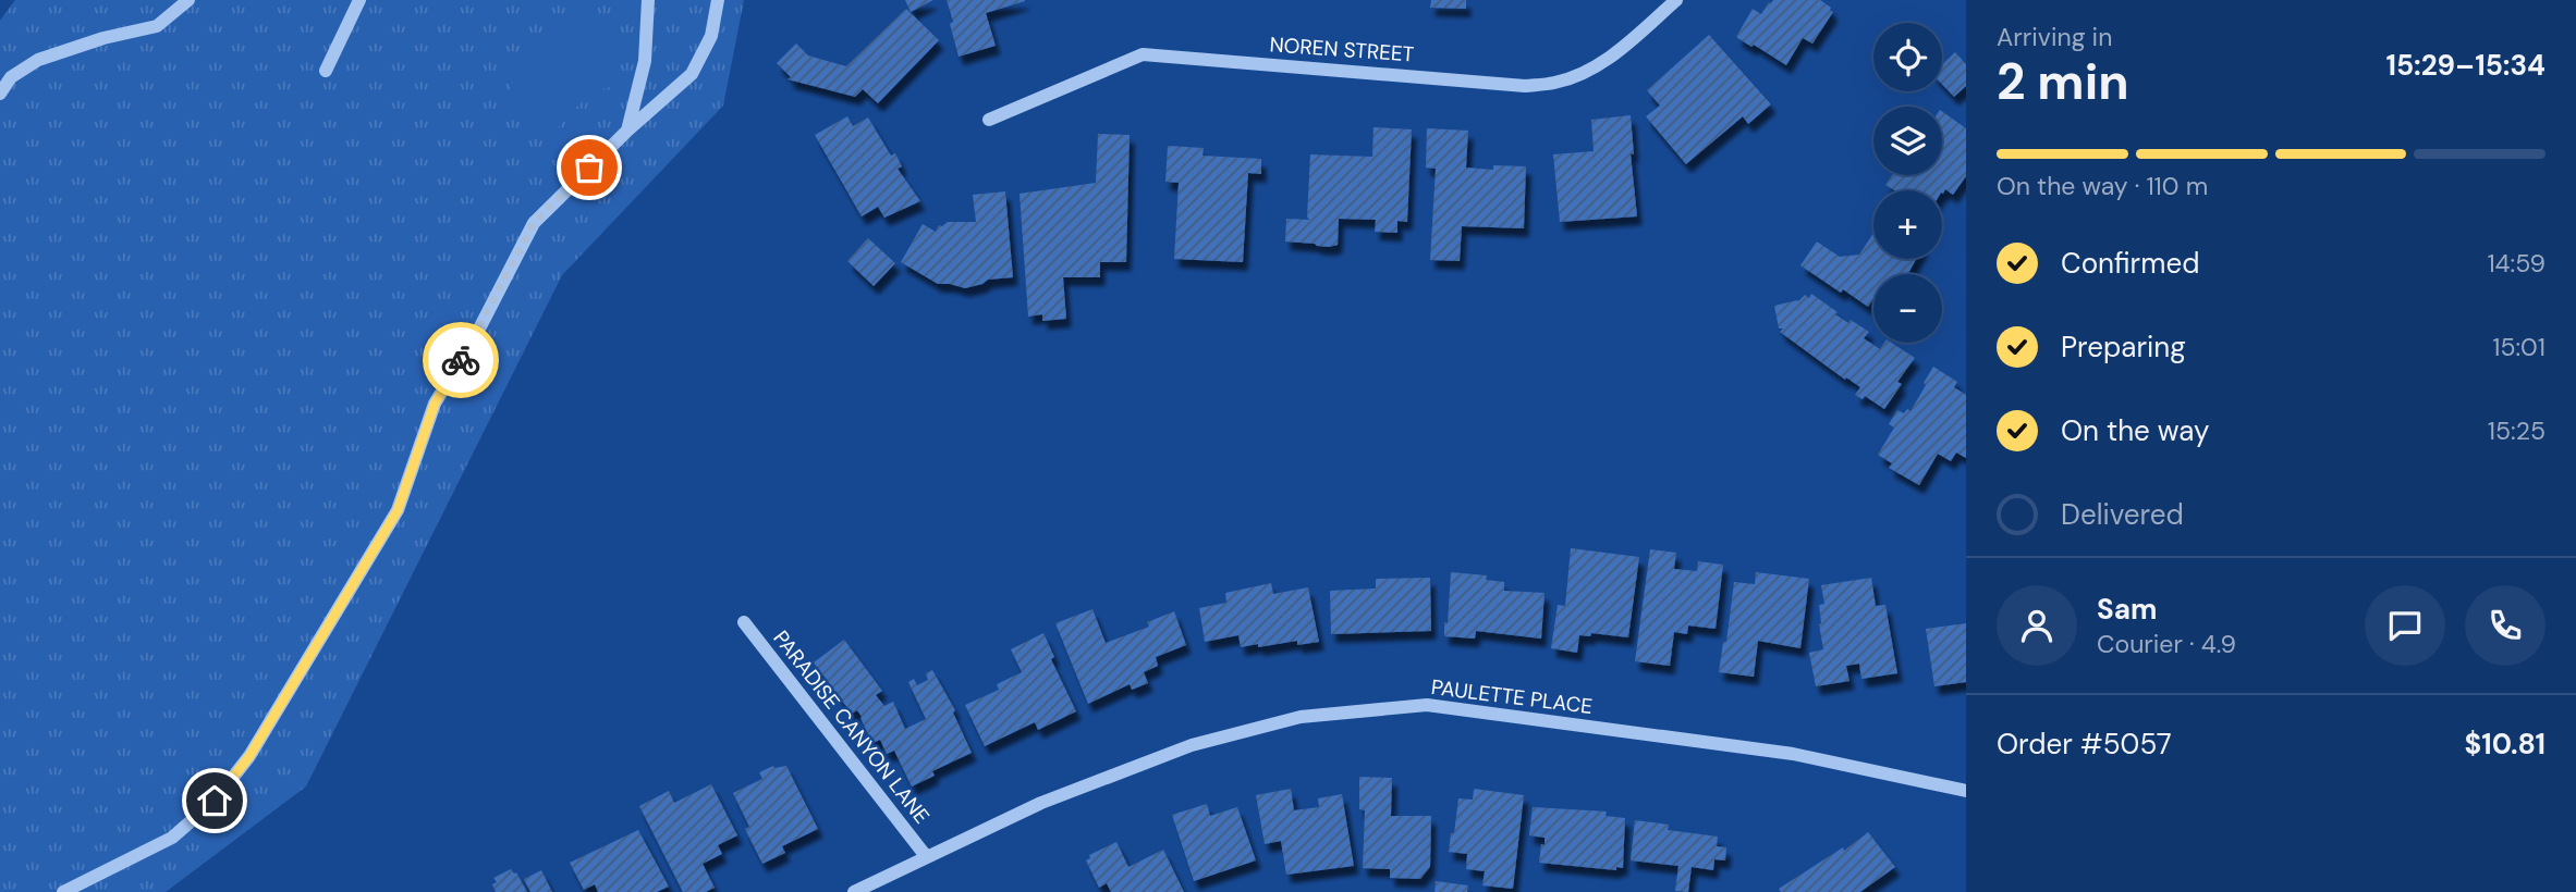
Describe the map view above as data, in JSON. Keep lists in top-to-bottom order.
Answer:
{
  "streets": {
    "street": ["NOREN STREET", "PAULETTE PLACE", "PARADISE CANYON LANE"]
  },
  "crossings": [
    ["PAULETTE PLACE", "PARADISE CANYON LANE"]
  ],
  "page": {
    "heading": ["2 min", "Arriving in", "15:29–15:34"],
    "panel": [
      "Sam",
      "Courier · 4.9",
      "Order #5057",
      "$10.81"
    ],
    "map_buttons": ["+", "−"],
    "bar": "On the way · 110 m",
    "list": [
      ["Confirmed", "14:59"],
      ["Preparing", "15:01"],
      ["On the way", "15:25"],
      "Delivered"
    ]
  }
}
